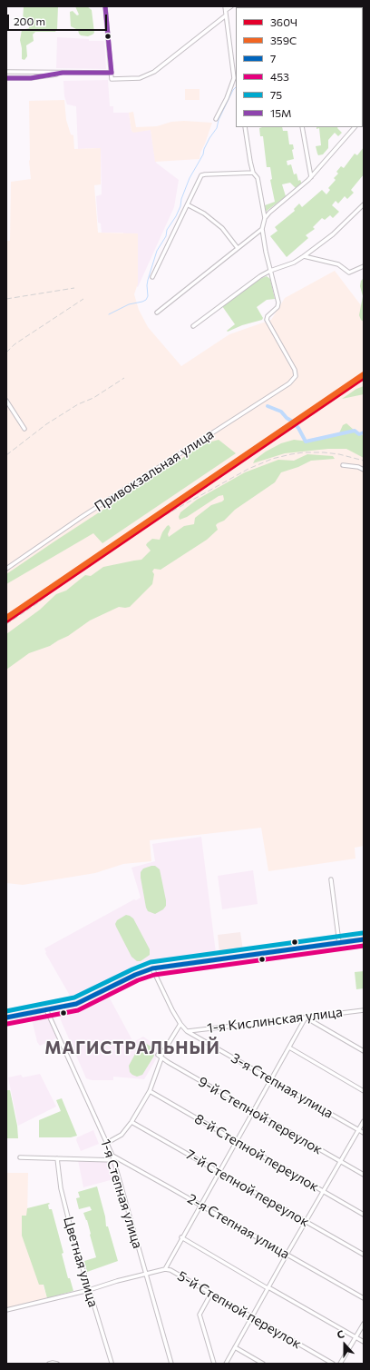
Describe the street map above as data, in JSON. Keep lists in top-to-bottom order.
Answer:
{
  "streets": {
    "street": [
      "Привокзальная улица",
      "1-я Кислинская улица",
      "3-я Степная улица",
      "9-й Степной переулок",
      "8-й Степной переулок",
      "7-й Степной переулок",
      "1-я Степная улица",
      "2-я Степная улица",
      "Цветная улица",
      "5-й Степной переулок"
    ]
  },
  "crossings": [
    ["1-я Кислинская улица", "3-я Степная улица"],
    ["1-я Степная улица", "2-я Степная улица"]
  ],
  "districts": ["МАГИСТРАЛЬНЫЙ"],
  "lines": [
    "transit line 15М",
    "transit line 359С",
    "transit line 360Ч",
    "transit line 75",
    "transit line 7",
    "transit line 453"
  ],
  "legend": [
    "360Ч",
    "359С",
    "7",
    "453",
    "75",
    "15М"
  ],
  "scale_bar": "200 m",
  "north": "top"
}
